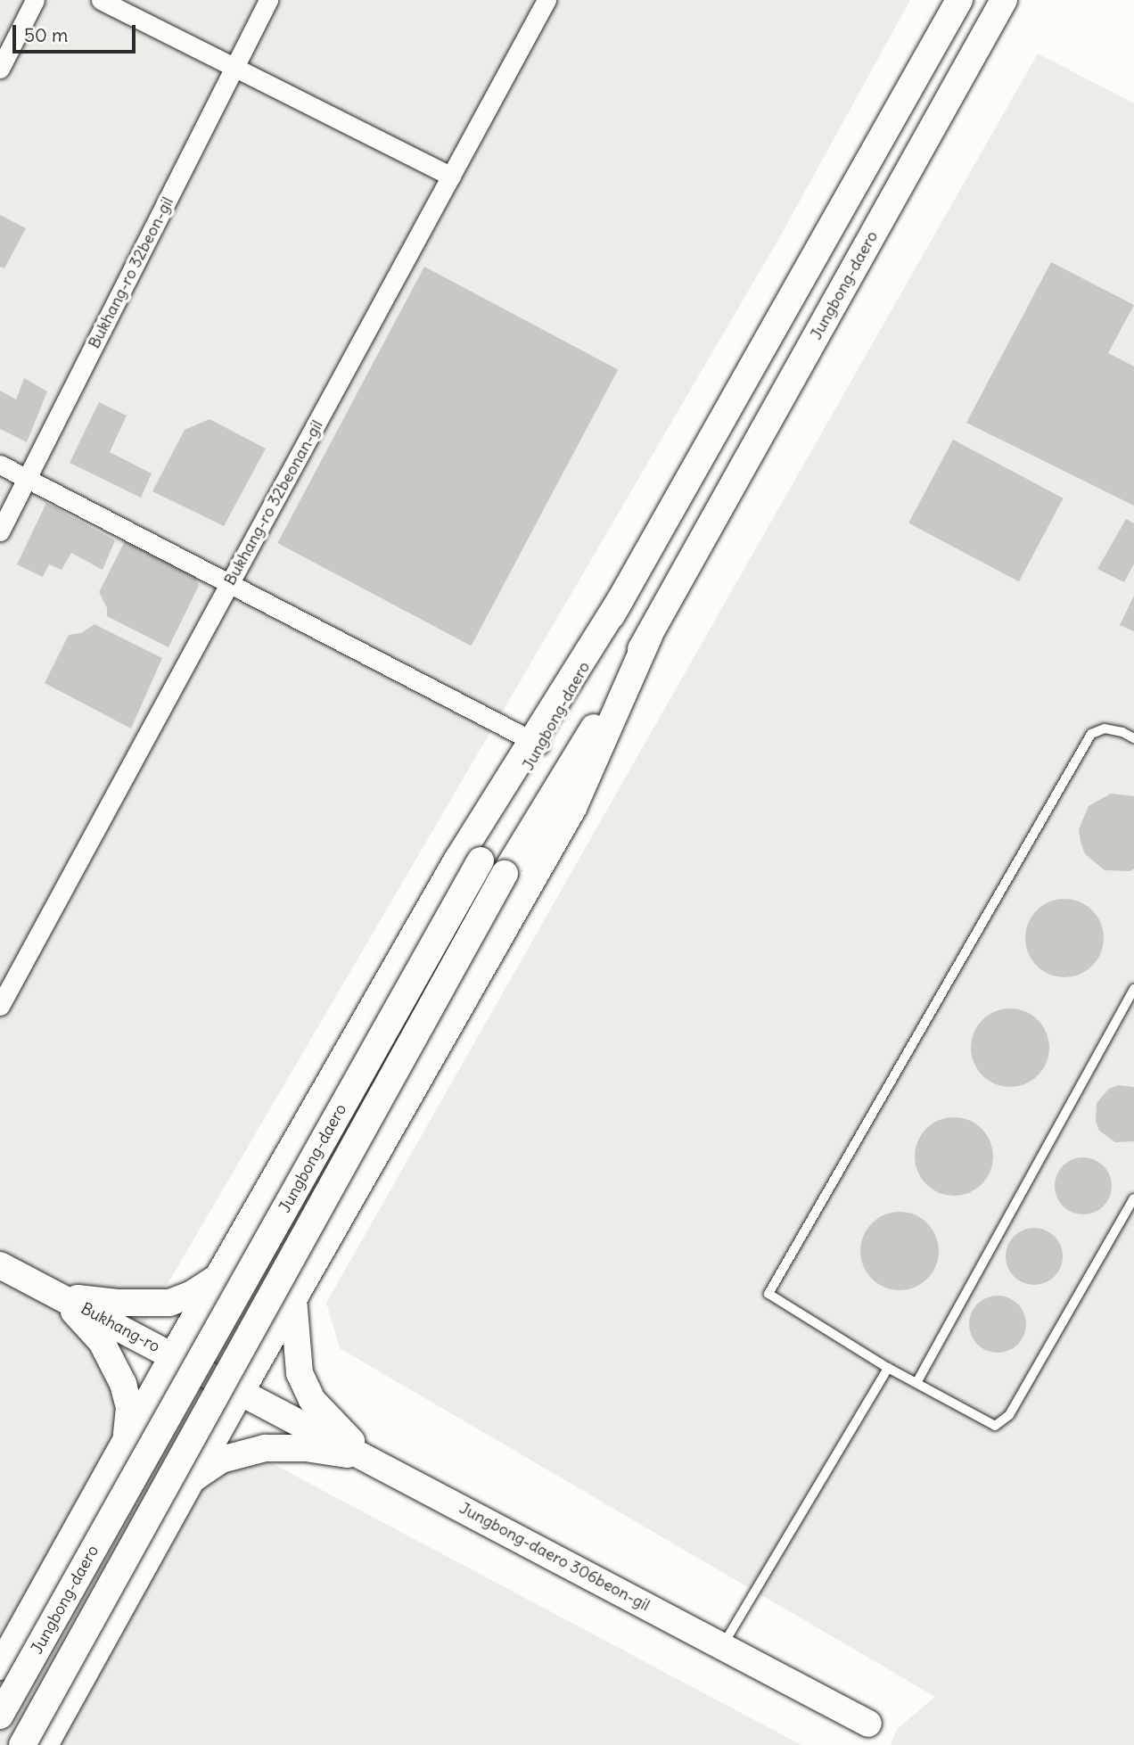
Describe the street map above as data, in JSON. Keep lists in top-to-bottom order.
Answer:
{
  "streets": {
    "main road": ["Jungbong-daero", "Bukhang-ro", "Jungbong-daero 306beon-gil"],
    "street": ["Bukhang-ro 32beon-gil", "Bukhang-ro 32beonan-gil"]
  },
  "crossings": [
    ["Jungbong-daero", "Bukhang-ro"],
    ["Jungbong-daero", "Jungbong-daero 306beon-gil"],
    ["Bukhang-ro", "Jungbong-daero 306beon-gil"]
  ],
  "scale_bar": "50 m"
}
